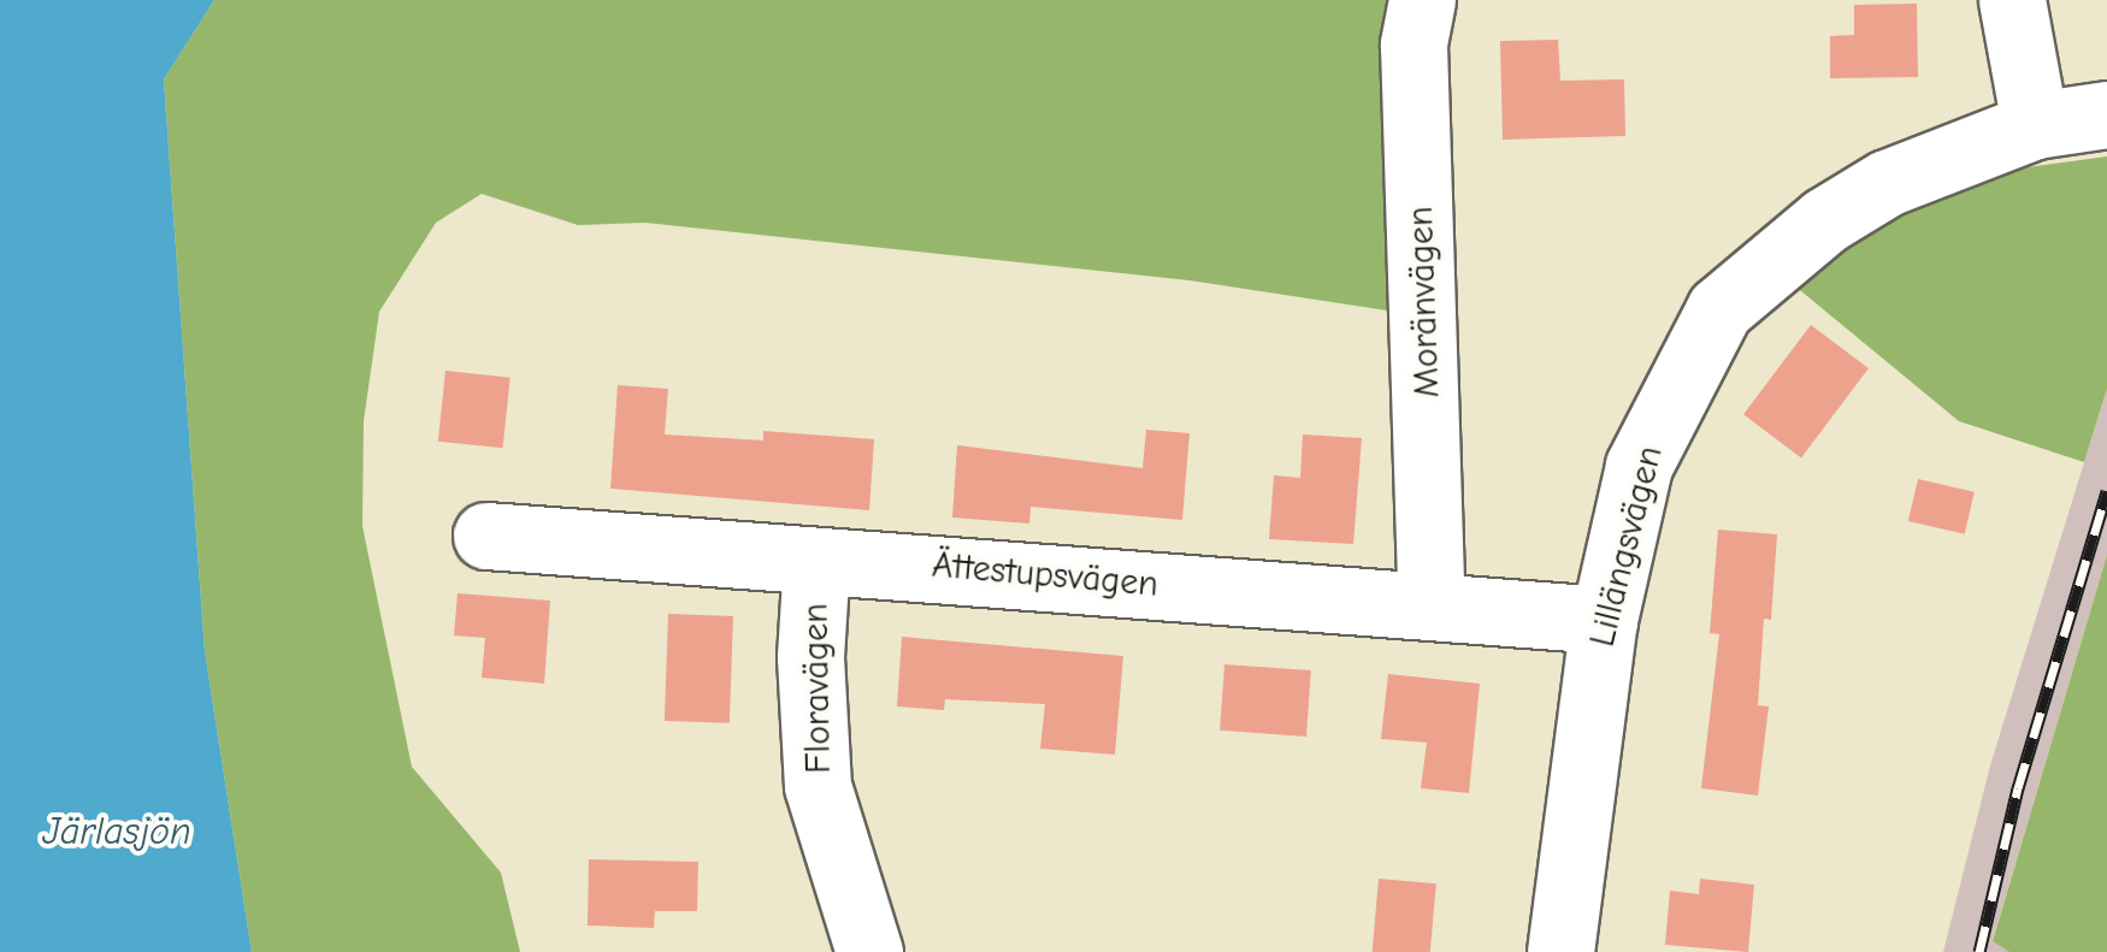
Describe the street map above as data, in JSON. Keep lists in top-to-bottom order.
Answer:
{
  "streets": {
    "street": [
      "Moränvägen",
      "Lillängsvägen",
      "Ättestupsvägen",
      "Floravägen"
    ]
  },
  "crossings": [
    ["Moränvägen", "Ättestupsvägen"],
    ["Lillängsvägen", "Ättestupsvägen"],
    ["Ättestupsvägen", "Floravägen"]
  ],
  "water": ["Järlasjön"]
}
